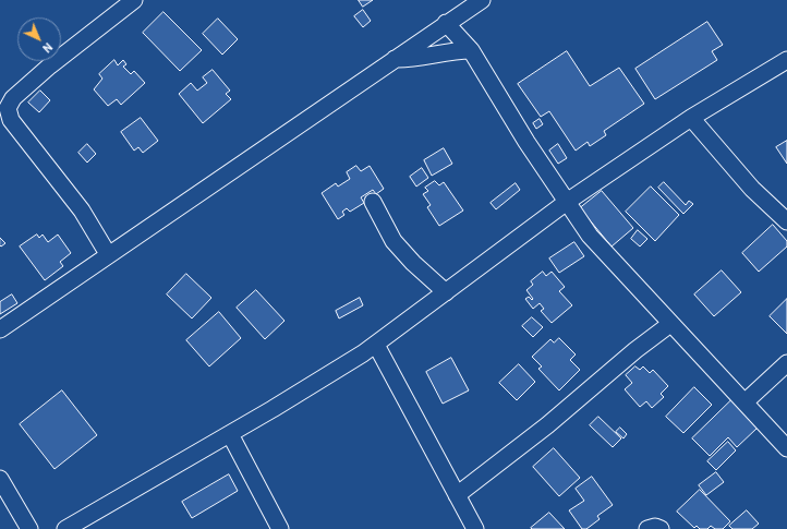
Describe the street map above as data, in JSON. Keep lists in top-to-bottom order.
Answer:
{
  "north": "bottom right"
}
